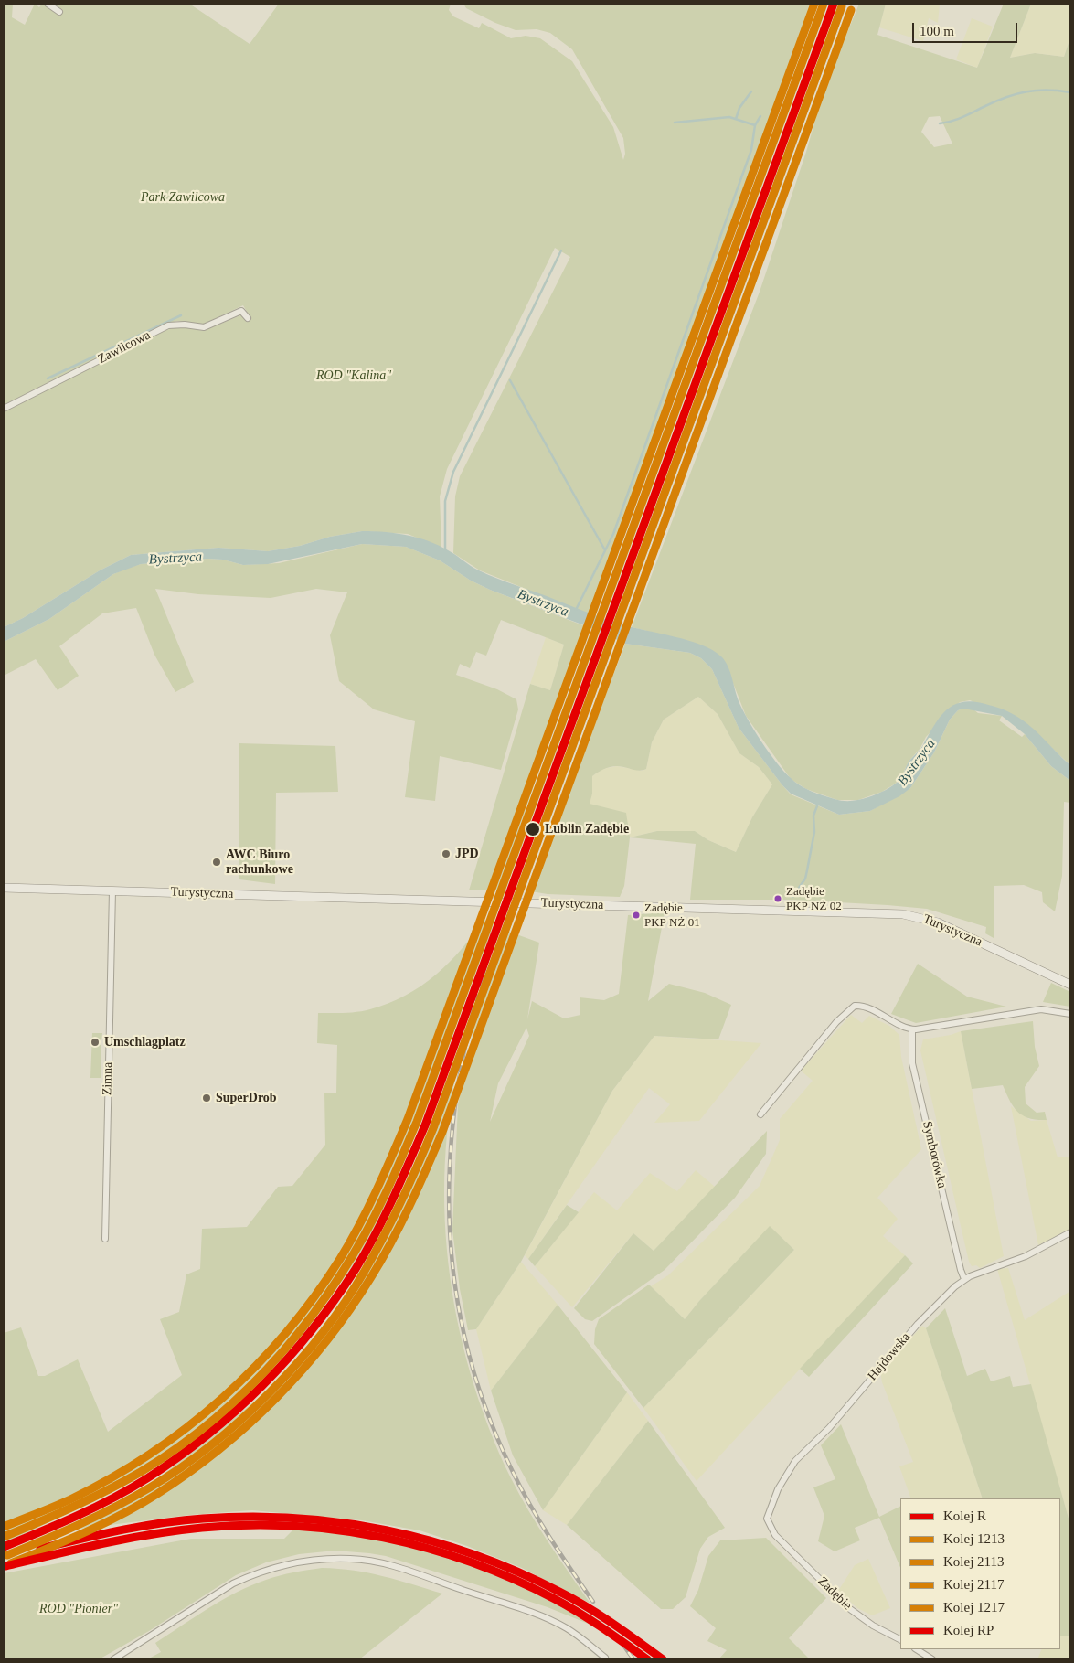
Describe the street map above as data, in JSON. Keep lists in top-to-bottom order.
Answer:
{
  "streets": {
    "main road": ["Turystyczna"],
    "street": [
      "Zawilcowa",
      "Zimna",
      "Symborówka",
      "Hajdowska",
      "Zadębie"
    ]
  },
  "crossings": [
    ["Turystyczna", "Zimna"],
    ["Symborówka", "Hajdowska"],
    ["Hajdowska", "Zadębie"]
  ],
  "water": ["Bystrzyca"],
  "parks": ["Park Zawilcowa", "ROD \"Kalina\"", "ROD \"Pionier\""],
  "places": [
    "Lublin Zadębie",
    "JPD",
    "AWC Biuro rachunkowe",
    "Zadębie PKP NŻ 02",
    "Zadębie PKP NŻ 01",
    "Umschlagplatz",
    "SuperDrob"
  ],
  "lines": [
    "rail line R",
    "rail line 2113",
    "rail line 1217",
    "rail line 1213",
    "rail line 2117",
    "rail line RP"
  ],
  "legend": [
    "Kolej R",
    "Kolej 1213",
    "Kolej 2113",
    "Kolej 2117",
    "Kolej 1217",
    "Kolej RP"
  ],
  "scale_bar": "100 m"
}
